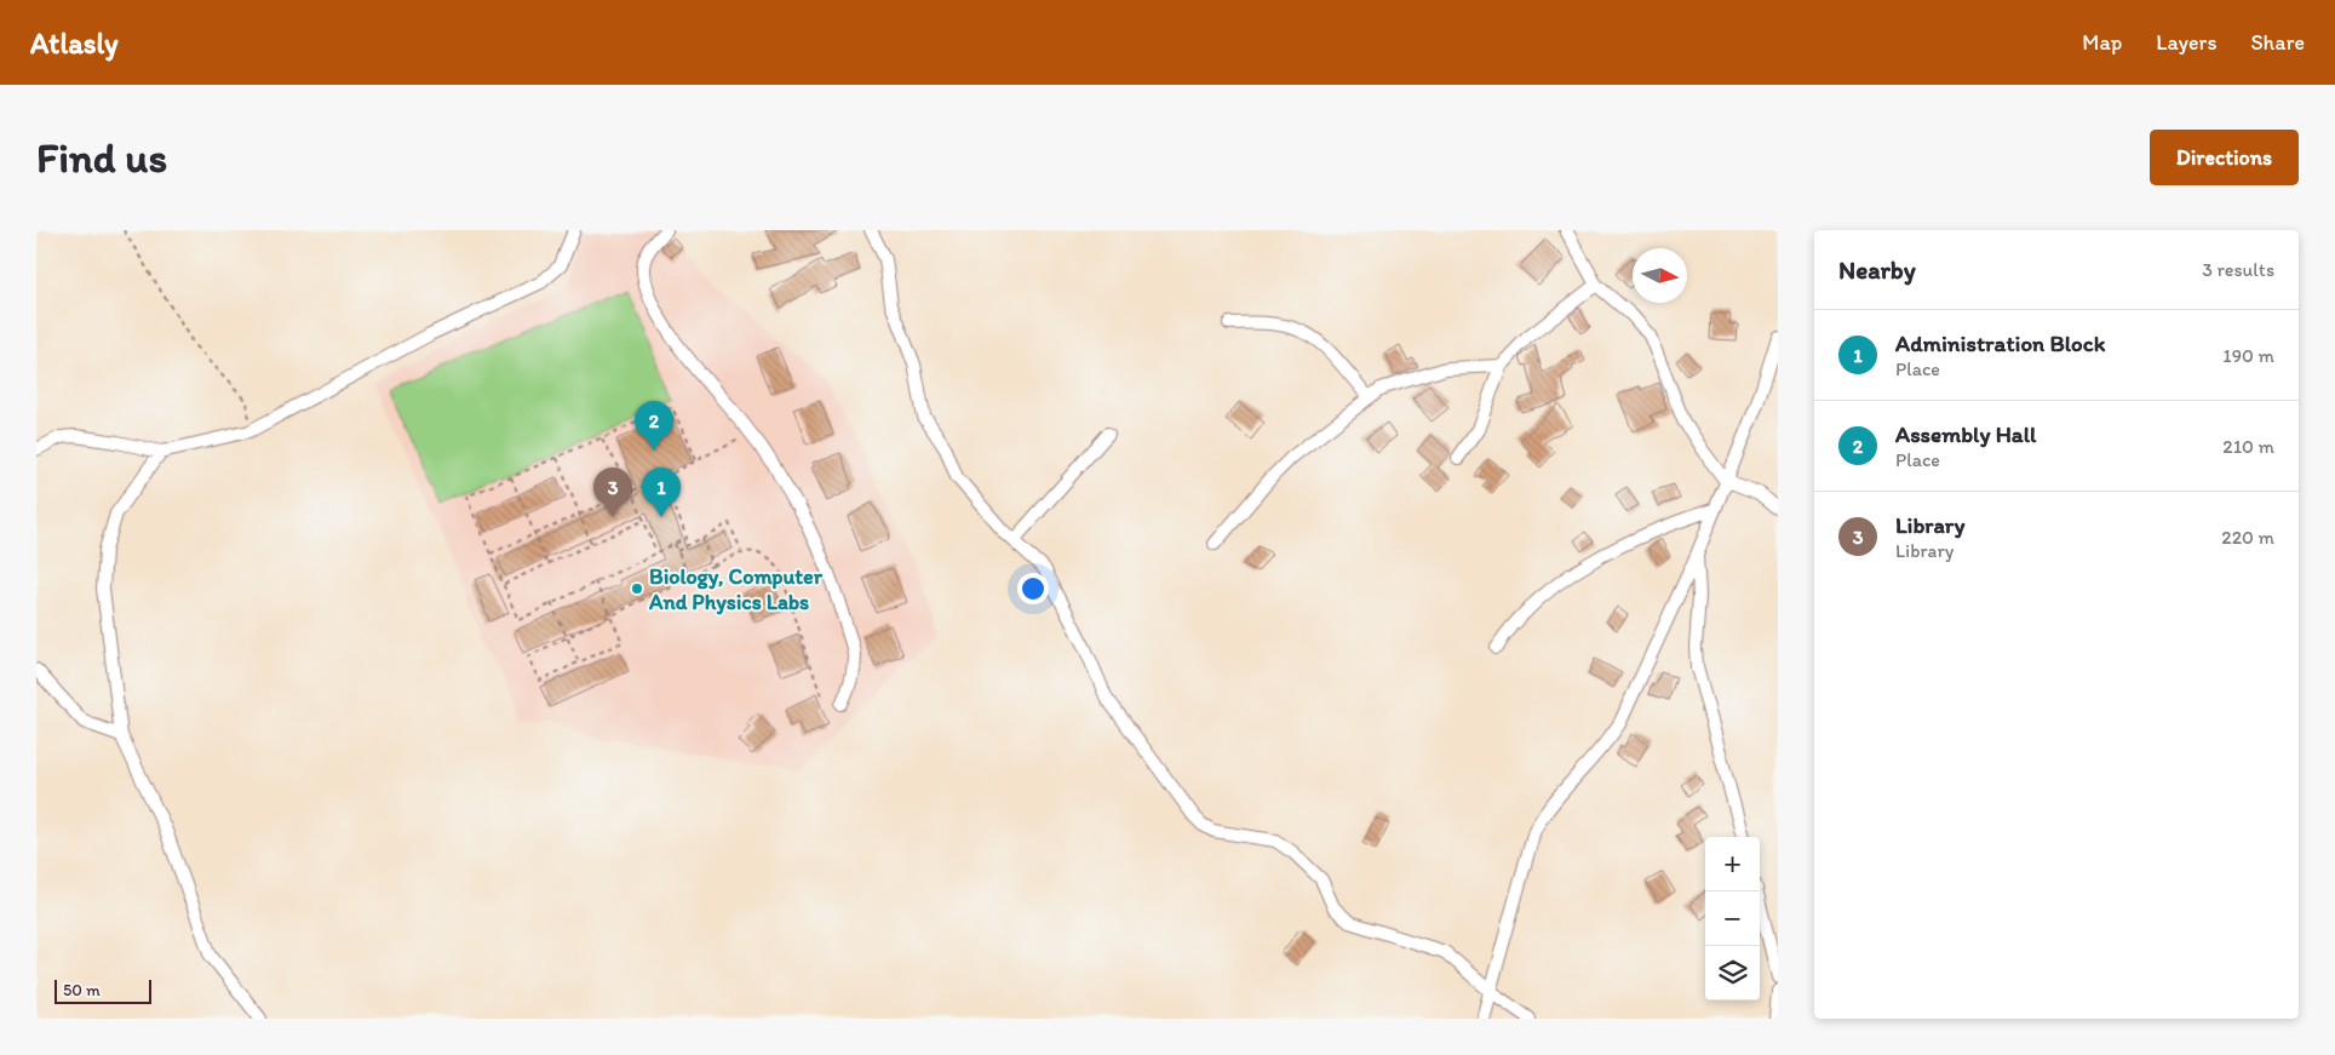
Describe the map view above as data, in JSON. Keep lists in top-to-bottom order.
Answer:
{
  "places": ["Biology, Computer And Physics Labs"],
  "scale_bar": "50 m",
  "north": "right",
  "page": {
    "header": "Atlasly",
    "nav": ["Map", "Layers", "Share"],
    "buttons": "Directions",
    "title": "Find us",
    "heading": ["Nearby", "3 results"],
    "list": [
      {
        "mark": "1",
        "name": "Administration Block",
        "note": "Place",
        "value": "190 m"
      },
      {
        "mark": "2",
        "name": "Assembly Hall",
        "note": "Place",
        "value": "210 m"
      },
      {
        "mark": "3",
        "name": "Library",
        "note": "Library",
        "value": "220 m"
      }
    ],
    "pins": ["2", "1", "3"],
    "map_buttons": ["+", "−"],
    "scale": "50 m"
  }
}
